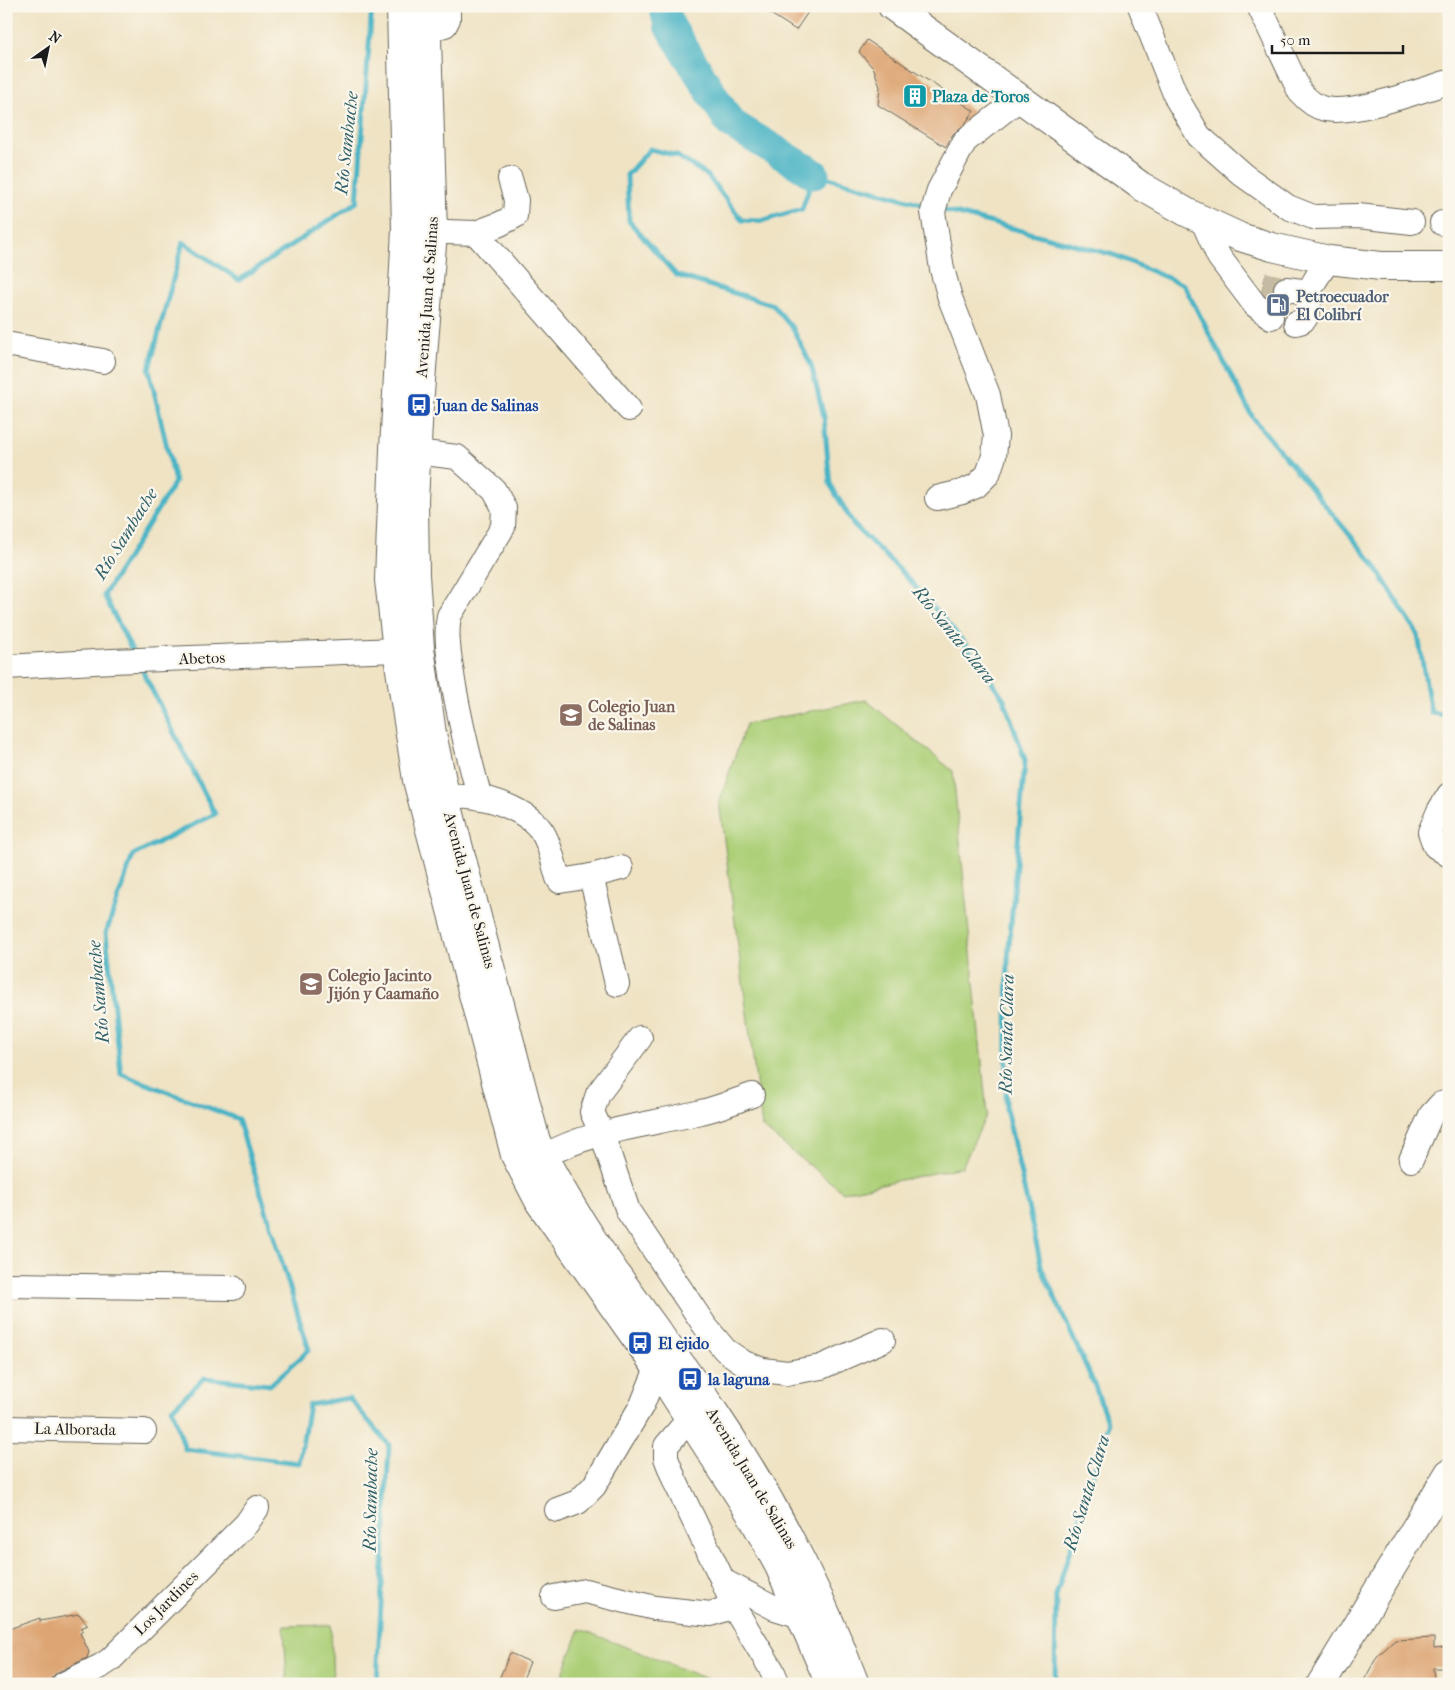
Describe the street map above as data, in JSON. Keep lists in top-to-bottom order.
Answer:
{
  "streets": {
    "main road": ["Avenida Juan de Salinas"],
    "street": ["Abetos", "La Alborada", "Los Jardines"]
  },
  "crossings": [
    ["Avenida Juan de Salinas", "Abetos"]
  ],
  "water": ["Río Sambache", "Río Santa Clara"],
  "places": {
    "building": ["Plaza de Toros"],
    "fuel station": ["Petroecuador El Colibrí"],
    "bus stop": ["Juan de Salinas", "El ejido", "la laguna"],
    "school or university": ["Colegio Juan de Salinas", "Colegio Jacinto Jijón y Caamaño"]
  },
  "scale_bar": "50 m",
  "north": "top right"
}
